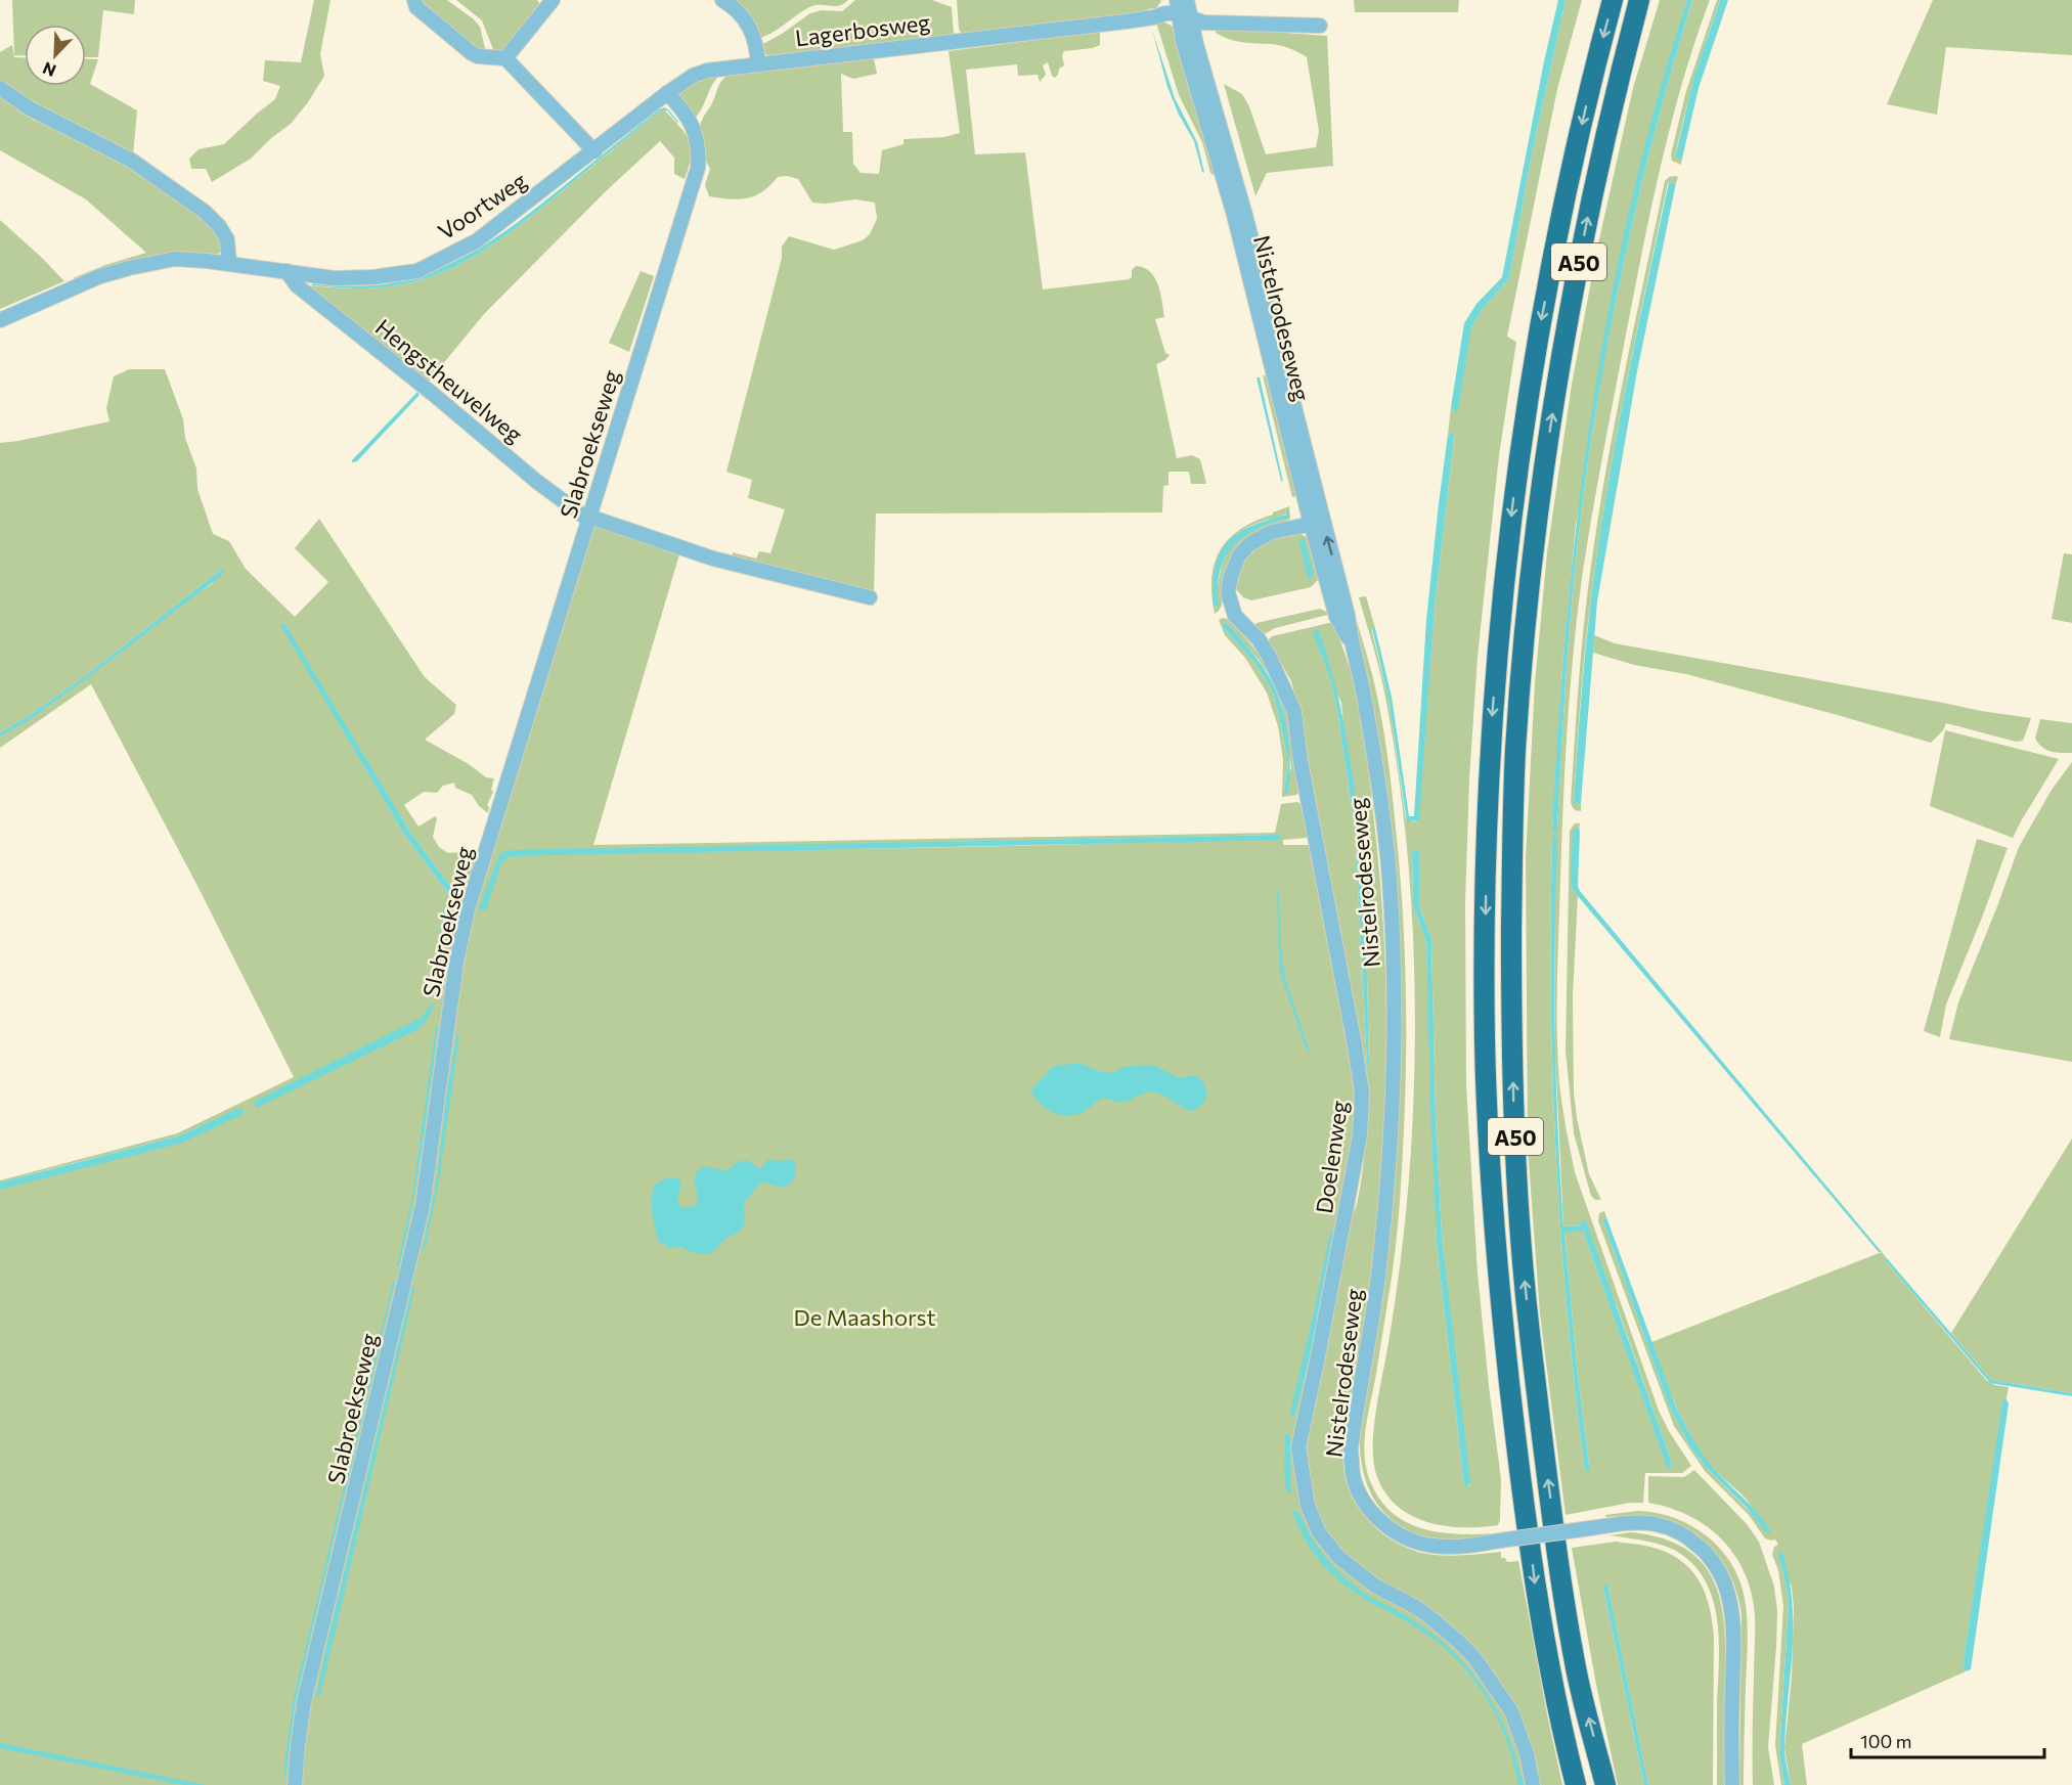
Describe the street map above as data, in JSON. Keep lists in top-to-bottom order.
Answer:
{
  "streets": {
    "highway": ["A50"],
    "street": [
      "Lagerbosweg",
      "Voortweg",
      "Nistelrodeseweg",
      "Hengstheuvelweg",
      "Slabroekseweg",
      "Doelenweg"
    ]
  },
  "crossings": [
    ["Lagerbosweg", "Voortweg"],
    ["Lagerbosweg", "Nistelrodeseweg"],
    ["Voortweg", "Hengstheuvelweg"],
    ["Voortweg", "Slabroekseweg"],
    ["Nistelrodeseweg", "Doelenweg"],
    ["Hengstheuvelweg", "Slabroekseweg"]
  ],
  "parks": ["De Maashorst"],
  "scale_bar": "100 m",
  "north": "bottom left"
}
